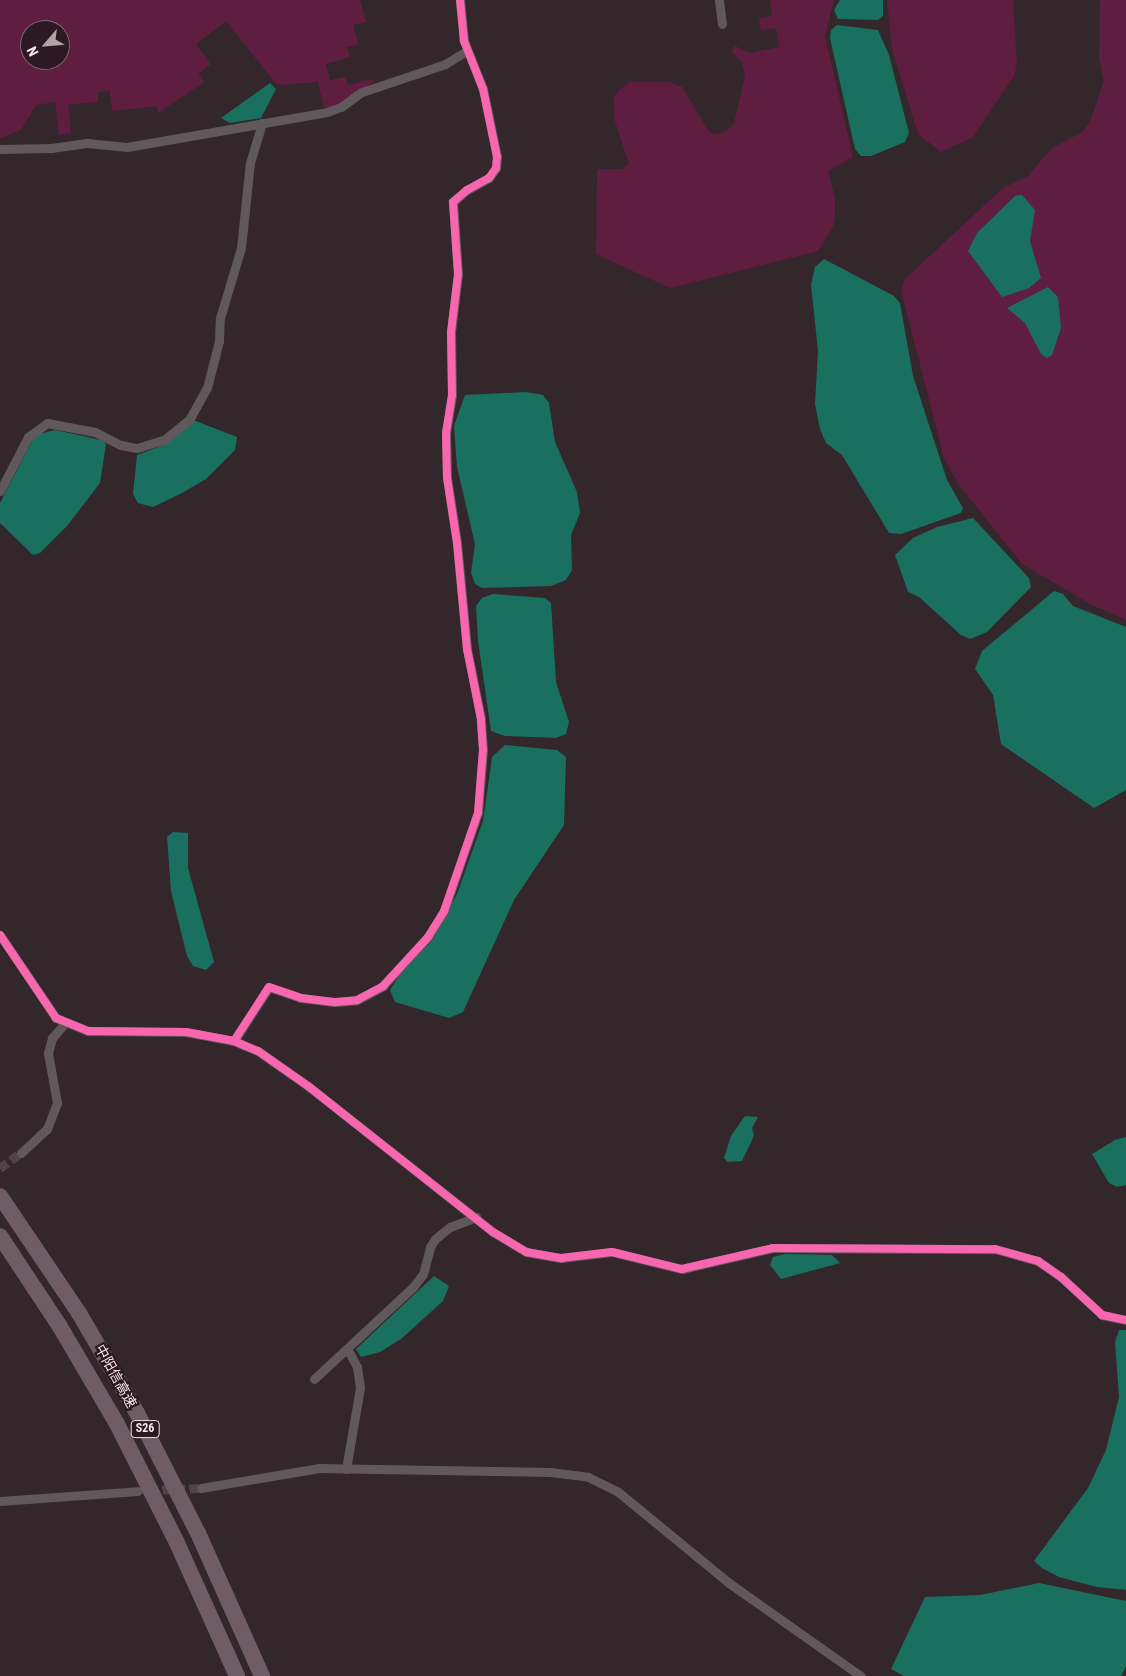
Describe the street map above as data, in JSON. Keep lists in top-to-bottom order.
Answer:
{
  "streets": {
    "highway": ["中阳信高速", "S26"]
  },
  "north": "bottom left"
}
